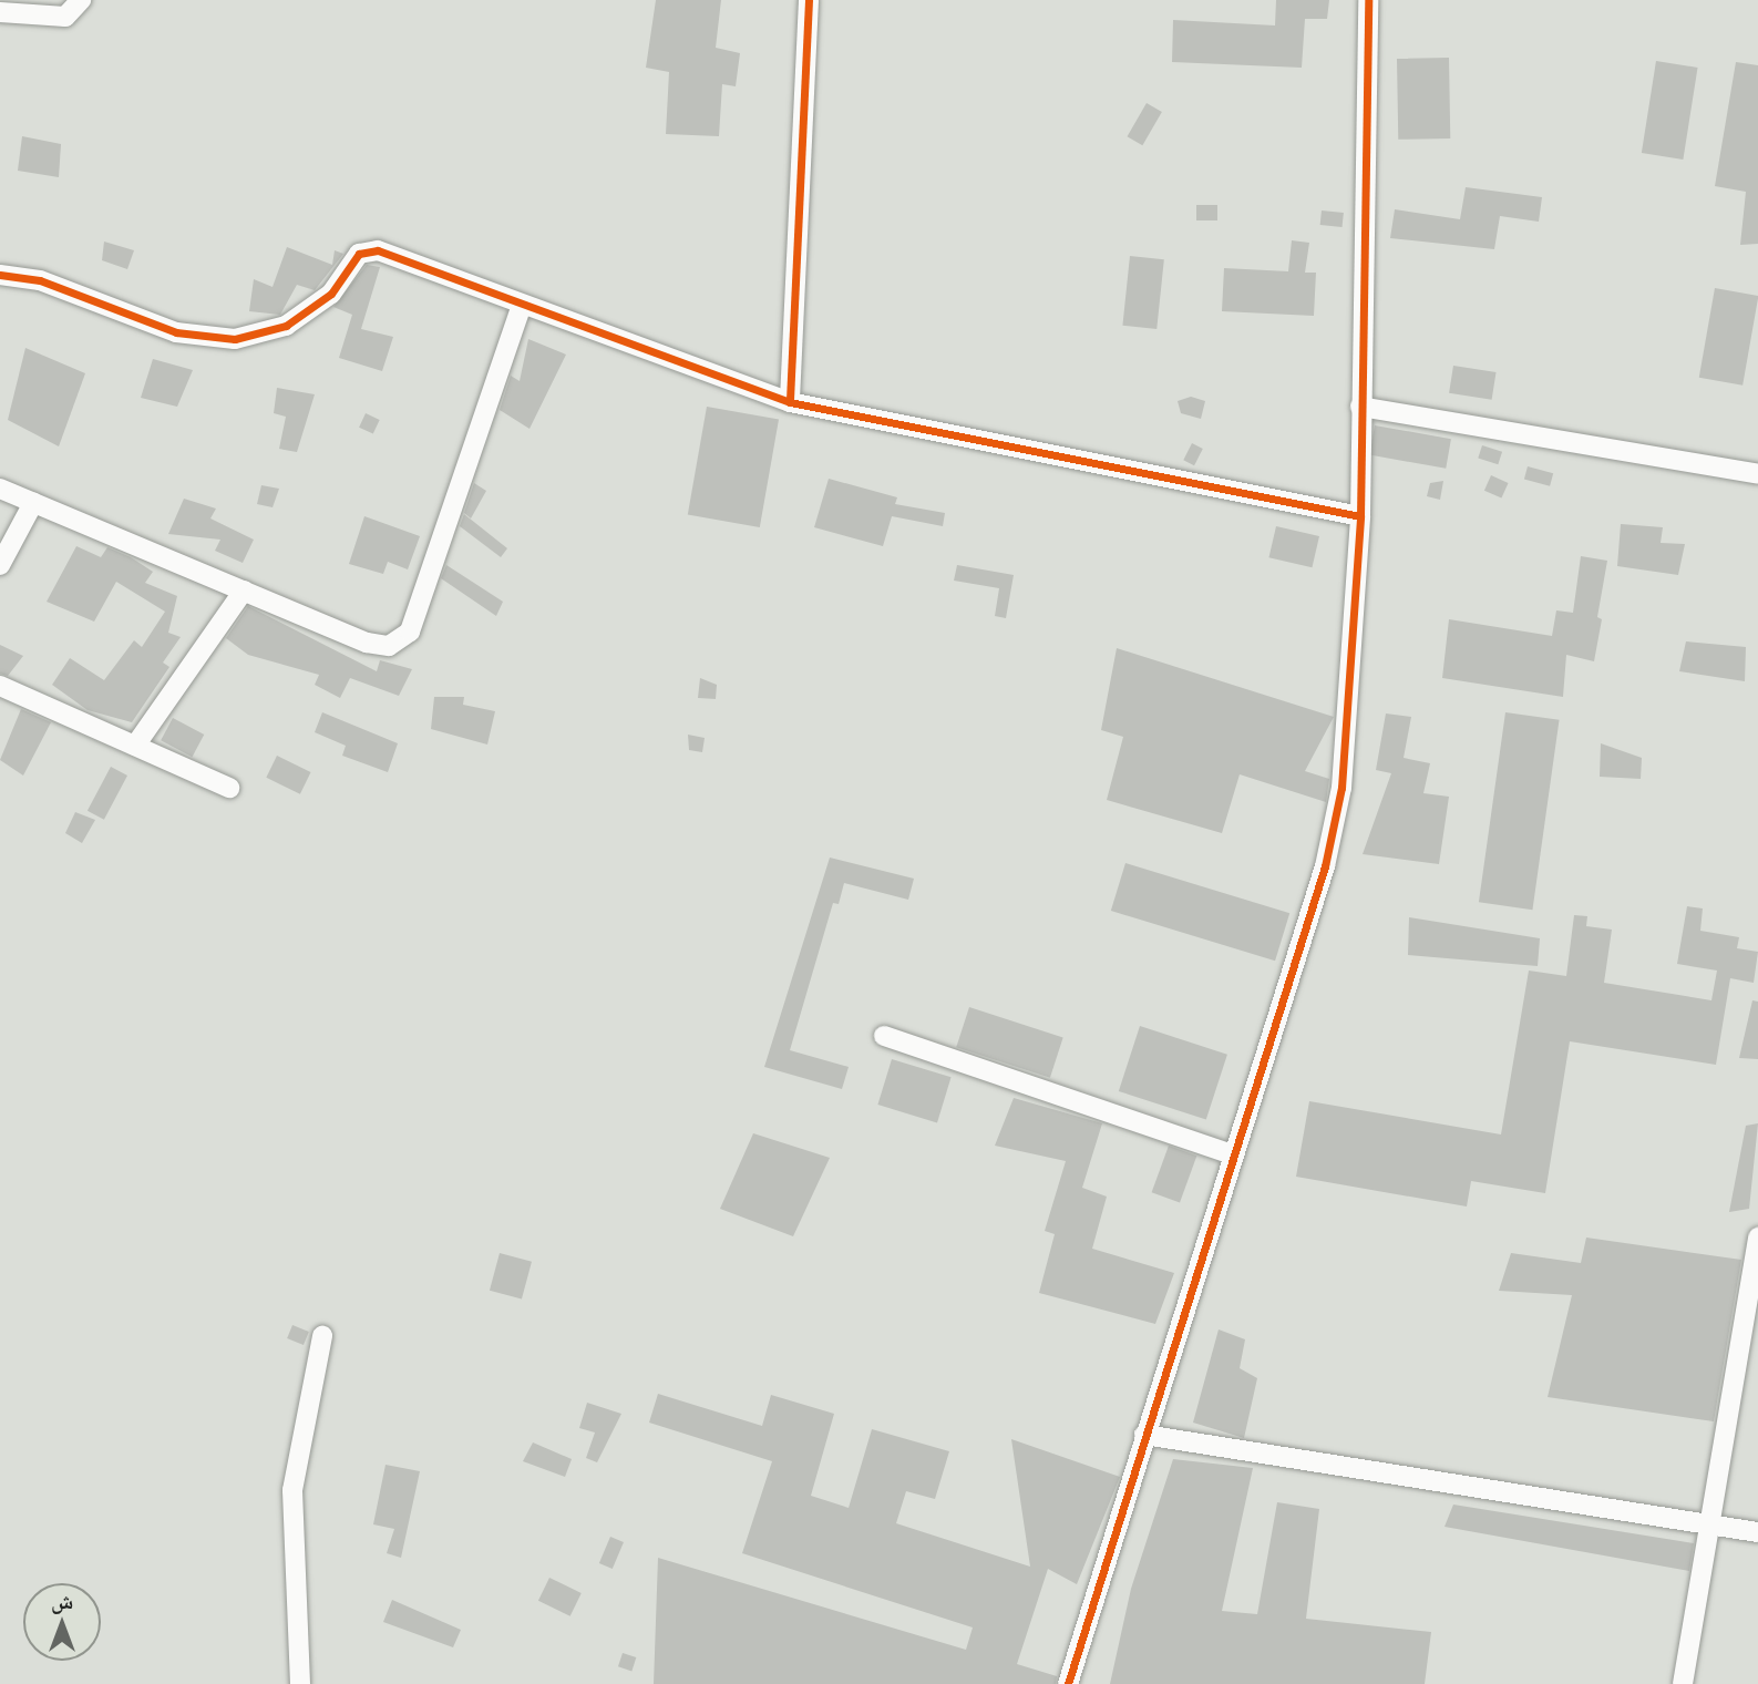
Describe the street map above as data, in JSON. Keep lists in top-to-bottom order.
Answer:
{
  "north": "top"
}
